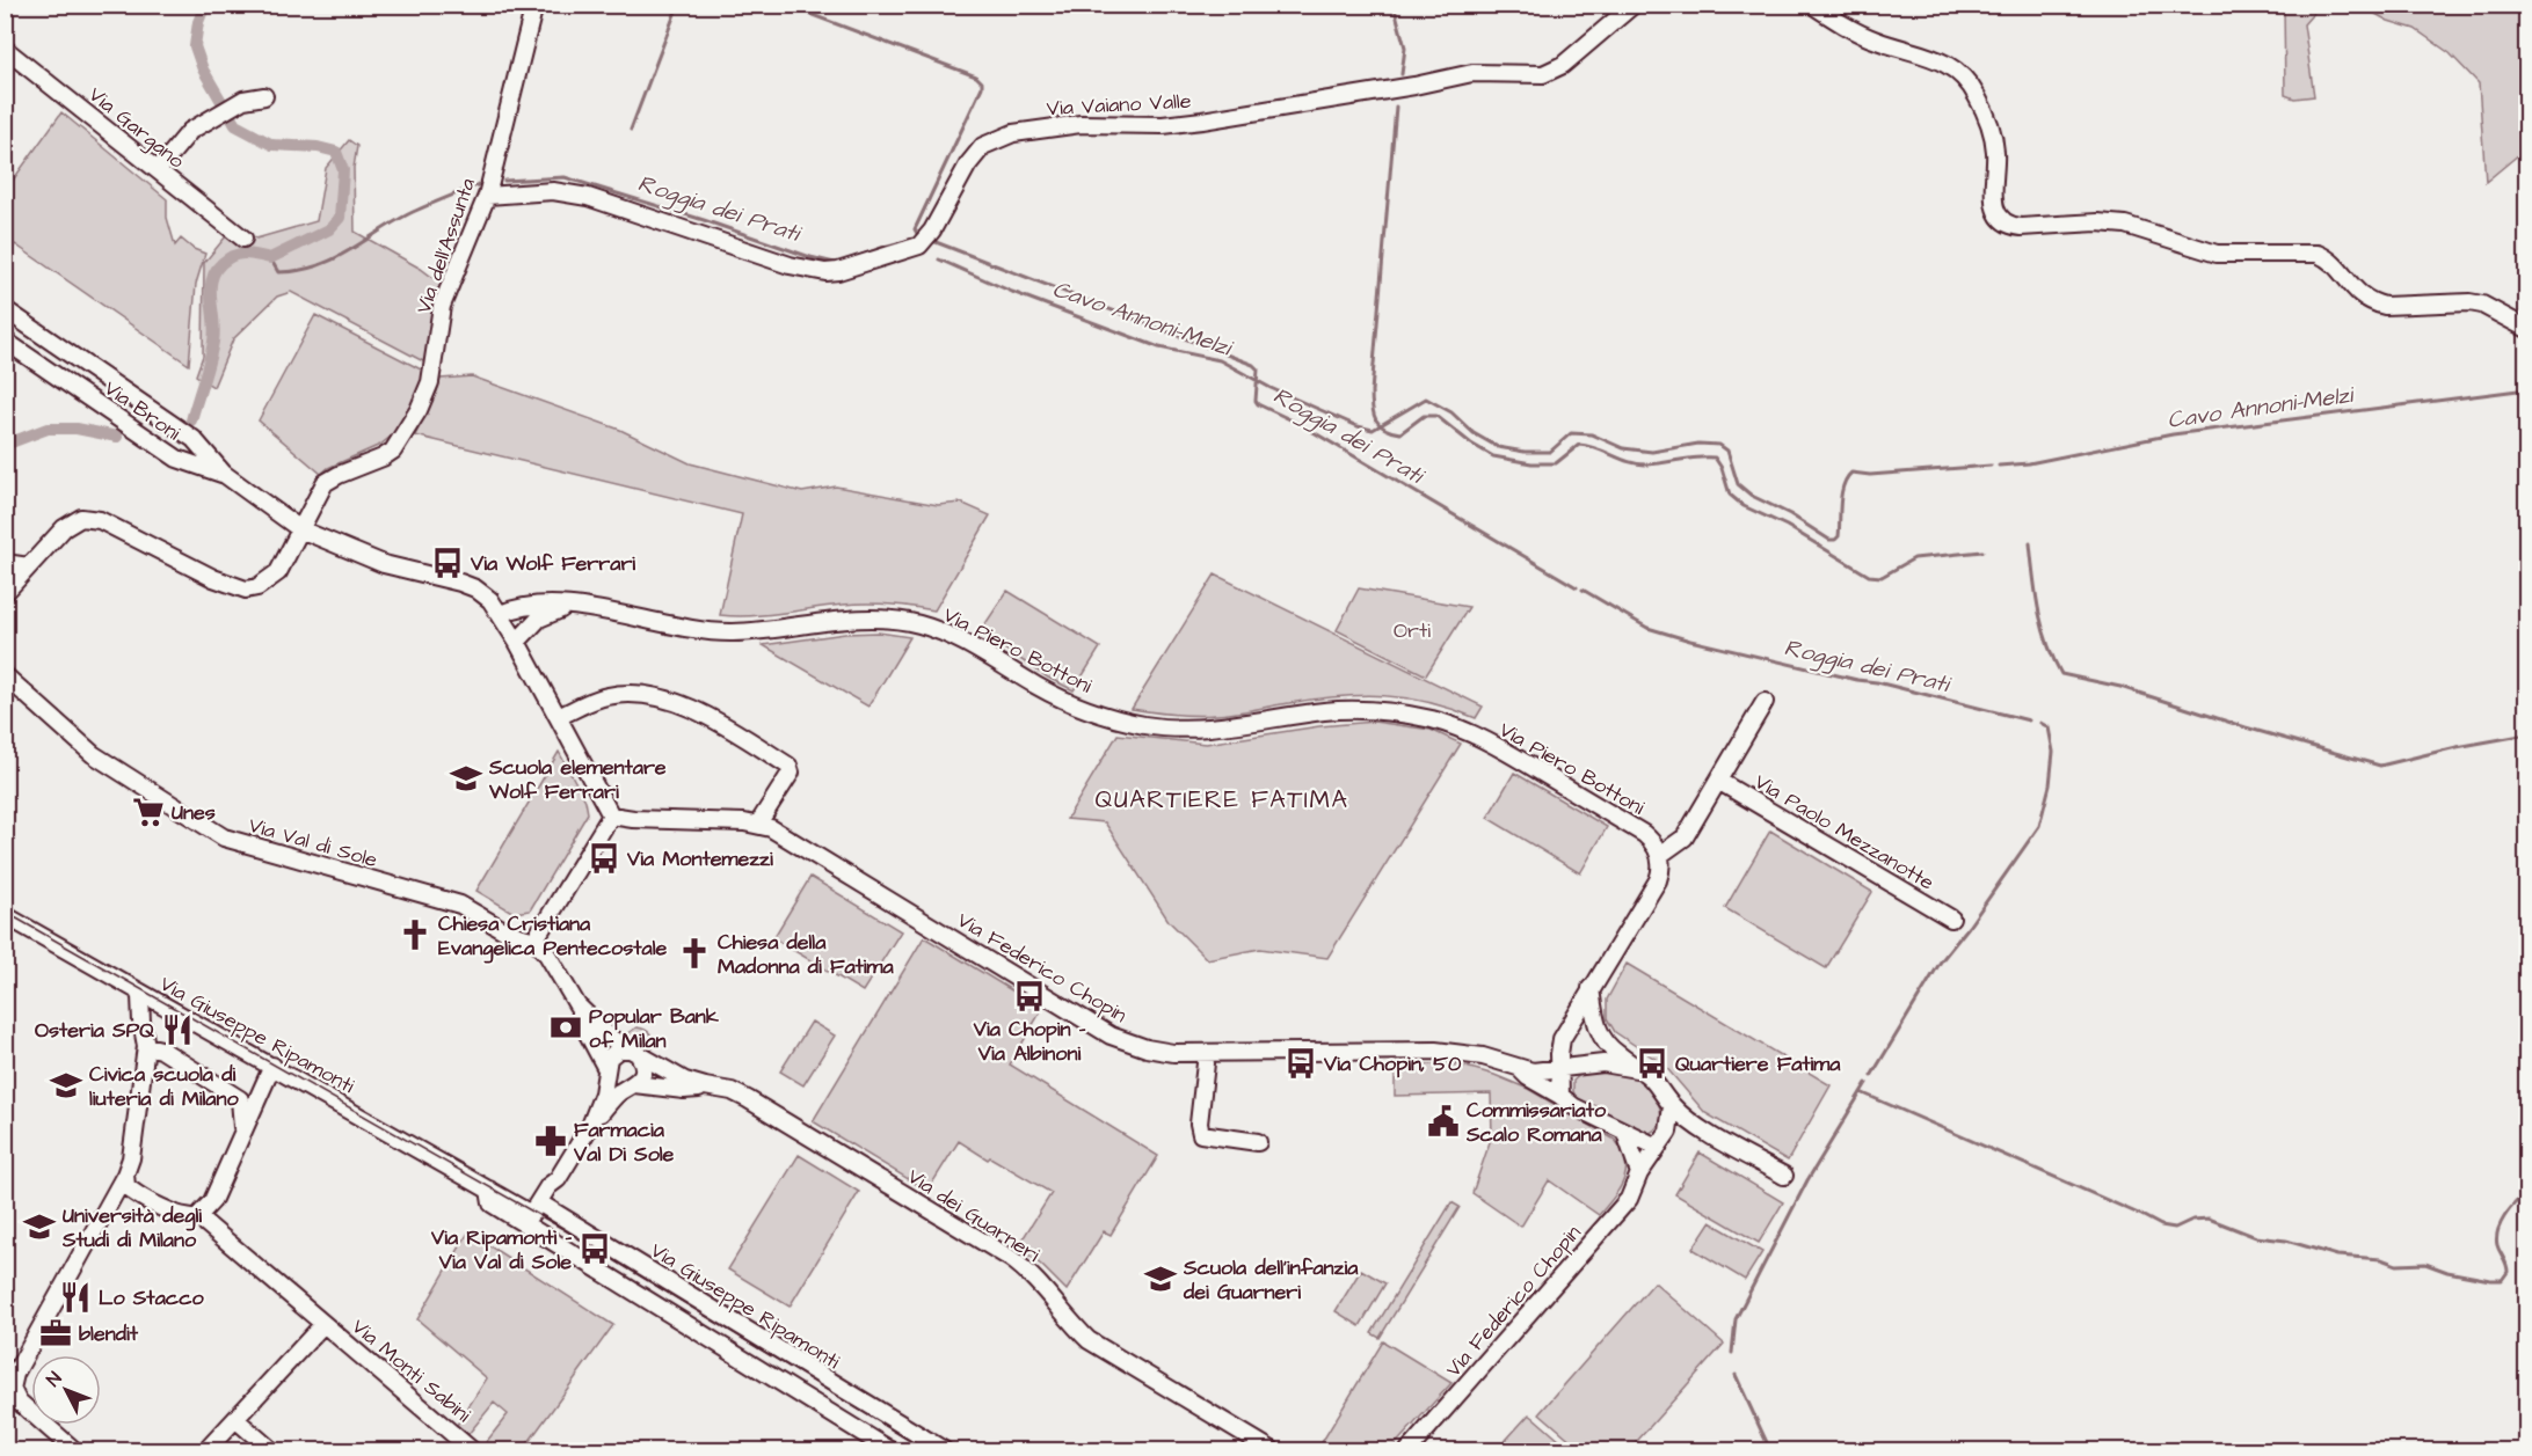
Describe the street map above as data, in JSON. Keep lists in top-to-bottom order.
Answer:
{
  "streets": {
    "street": [
      "Via Vaiano Valle",
      "Via Gargano",
      "Via dell'Assunta",
      "Via Broni",
      "Via Piero Bottoni",
      "Via Paolo Mezzanotte",
      "Via Val di Sole",
      "Via Federico Chopin",
      "Via Giuseppe Ripamonti",
      "Via dei Guarneri",
      "Via Monti Sabini"
    ]
  },
  "crossings": [
    ["Via Vaiano Valle", "Via dell'Assunta"],
    ["Via dell'Assunta", "Via Broni"],
    ["Via Broni", "Via Piero Bottoni"],
    ["Via Broni", "Via Federico Chopin"]
  ],
  "districts": ["QUARTIERE FATIMA"],
  "water": ["Roggia dei Prati", "Cavo Annoni-Melzi"],
  "parks": ["Orti"],
  "places": {
    "bus stop": [
      "Via Wolf Ferrari",
      "Via Montemezzi",
      "Via Chopin - Via Albinoni",
      "Via Chopin, 50",
      "Quartiere Fatima",
      "Via Ripamonti - Via Val di Sole"
    ],
    "school or university": [
      "Scuola elementare Wolf Ferrari",
      "Civica scuola di liuteria di Milano",
      "Università degli Studi di Milano",
      "Scuola dell'infanzia dei Guarneri"
    ],
    "supermarket": ["Unes"],
    "church": ["Chiesa Cristiana Evangelica Pentecostale", "Chiesa della Madonna di Fatima"],
    "bank": ["Popular Bank of Milan"],
    "restaurant": ["Osteria SPQ", "Lo Stacco"],
    "public building": ["Commissariato Scalo Romana"],
    "pharmacy": ["Farmacia Val Di Sole"],
    "office": ["blendit"]
  },
  "north": "top left"
}
